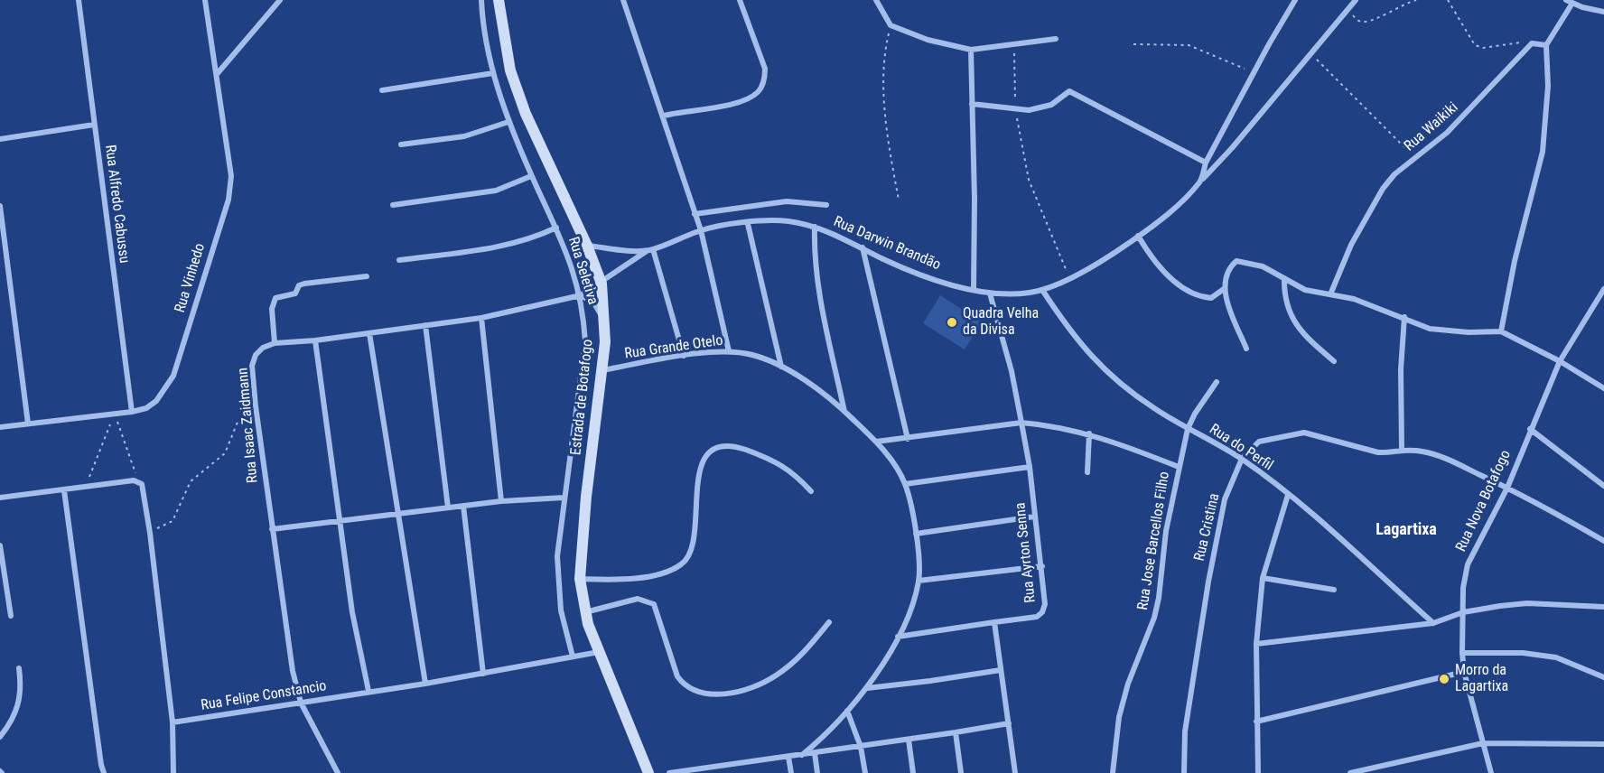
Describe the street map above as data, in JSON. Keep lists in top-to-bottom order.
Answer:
{
  "streets": {
    "main road": ["Estrada de Botafogo"],
    "street": [
      "Rua Waikiki",
      "Rua Alfredo Cabussu",
      "Rua Darwin Brandão",
      "Rua Seletiva",
      "Rua Vinhedo",
      "Rua Grande Otelo",
      "Rua Isaac Zaidmann",
      "Rua do Perfil",
      "Rua Nova Botafogo",
      "Rua Cristina",
      "Rua Jose Barcellos Filho",
      "Rua Ayrton Senna",
      "Rua Felipe Constancio"
    ]
  },
  "crossings": [
    ["Rua Alfredo Cabussu", "Rua Vinhedo"],
    ["Rua Darwin Brandão", "Estrada de Botafogo"],
    ["Rua Darwin Brandão", "Rua do Perfil"],
    ["Rua Darwin Brandão", "Rua Ayrton Senna"],
    ["Rua Seletiva", "Rua Felipe Constancio"],
    ["Rua Grande Otelo", "Estrada de Botafogo"],
    ["Estrada de Botafogo", "Rua Felipe Constancio"],
    ["Rua Isaac Zaidmann", "Rua Felipe Constancio"],
    ["Rua do Perfil", "Rua Cristina"],
    ["Rua do Perfil", "Rua Jose Barcellos Filho"],
    ["Rua Nova Botafogo", "Rua Cristina"]
  ],
  "districts": ["Lagartixa"],
  "places": ["Quadra Velha da Divisa", "Morro da Lagartixa"]
}
